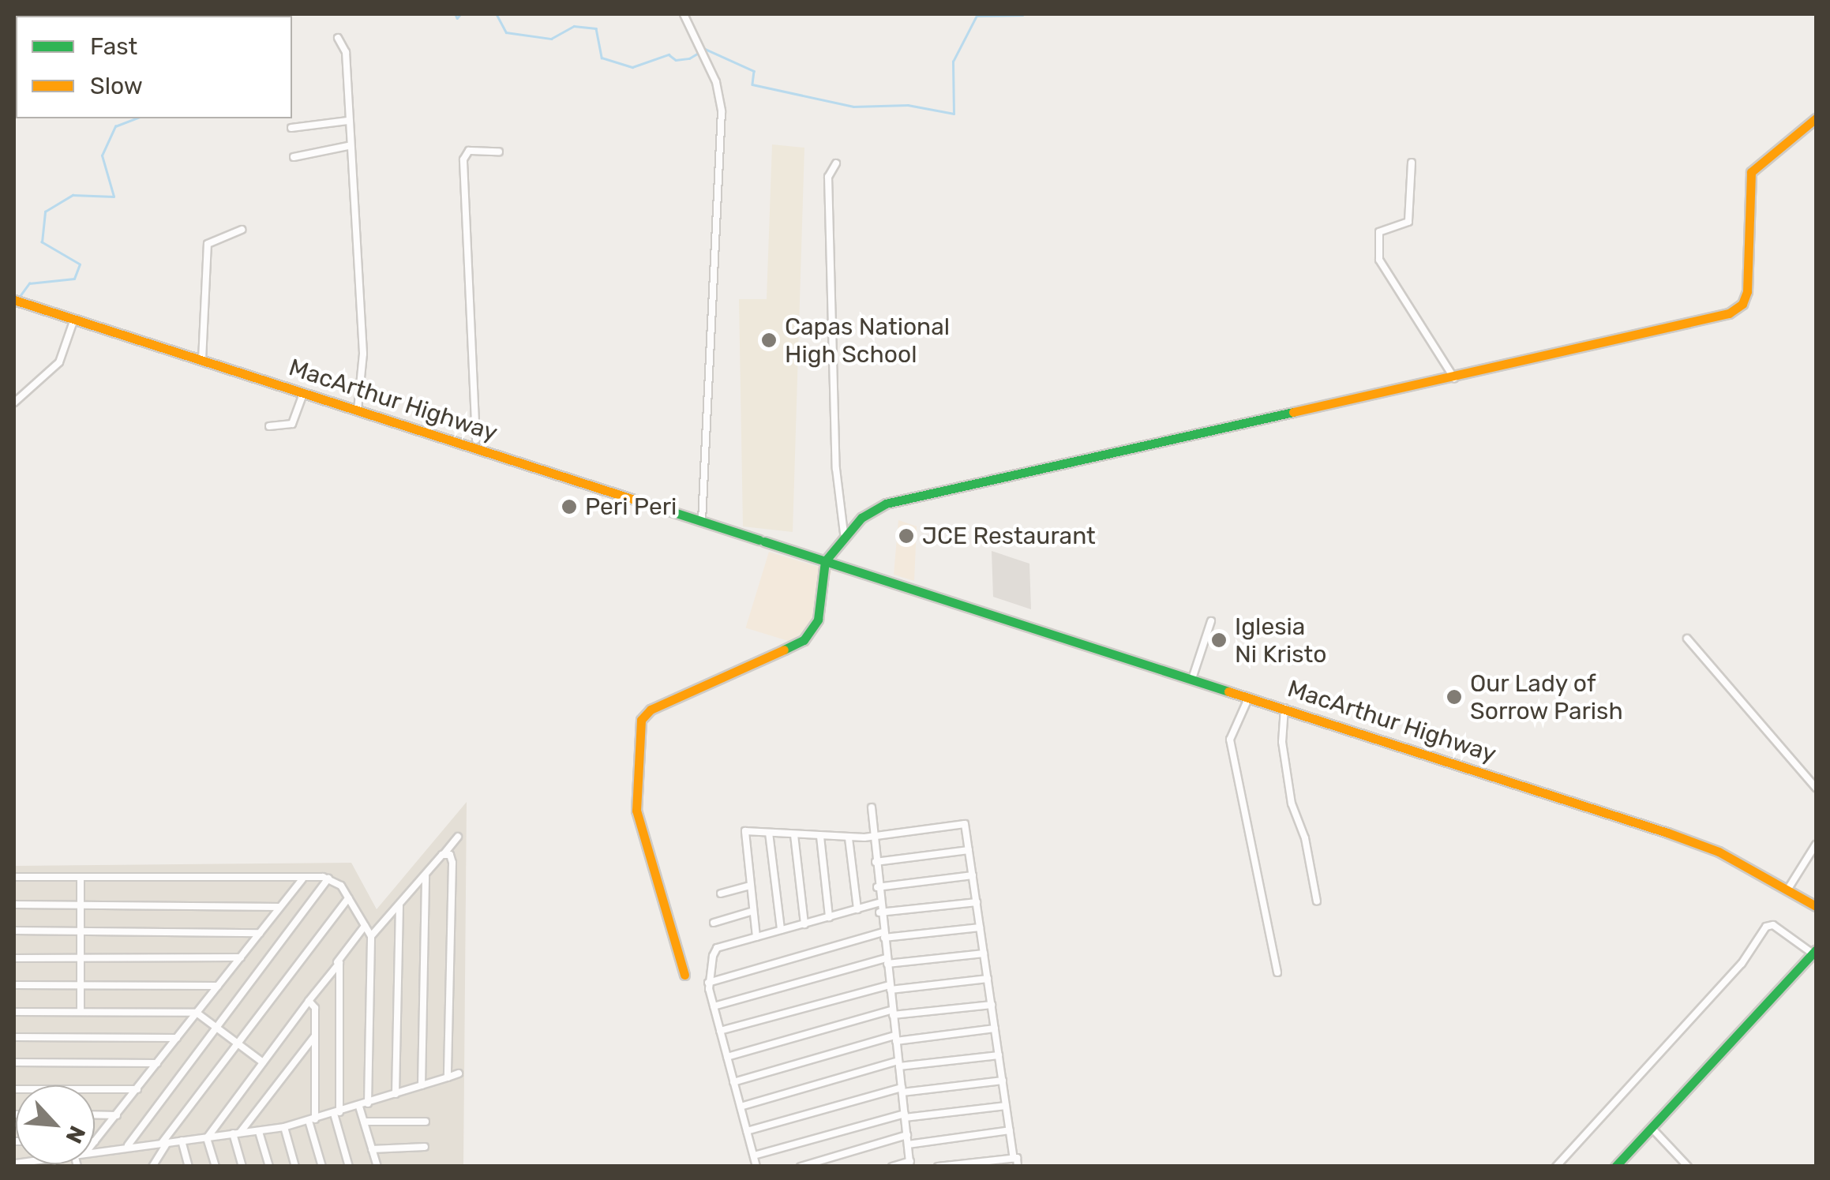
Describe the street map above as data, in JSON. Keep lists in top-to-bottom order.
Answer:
{
  "streets": {
    "main road": ["MacArthur Highway"]
  },
  "places": [
    "Capas National High School",
    "Peri Peri",
    "JCE Restaurant",
    "Iglesia Ni Kristo",
    "Our Lady of Sorrow Parish"
  ],
  "legend": ["Fast", "Slow"],
  "north": "bottom right"
}
